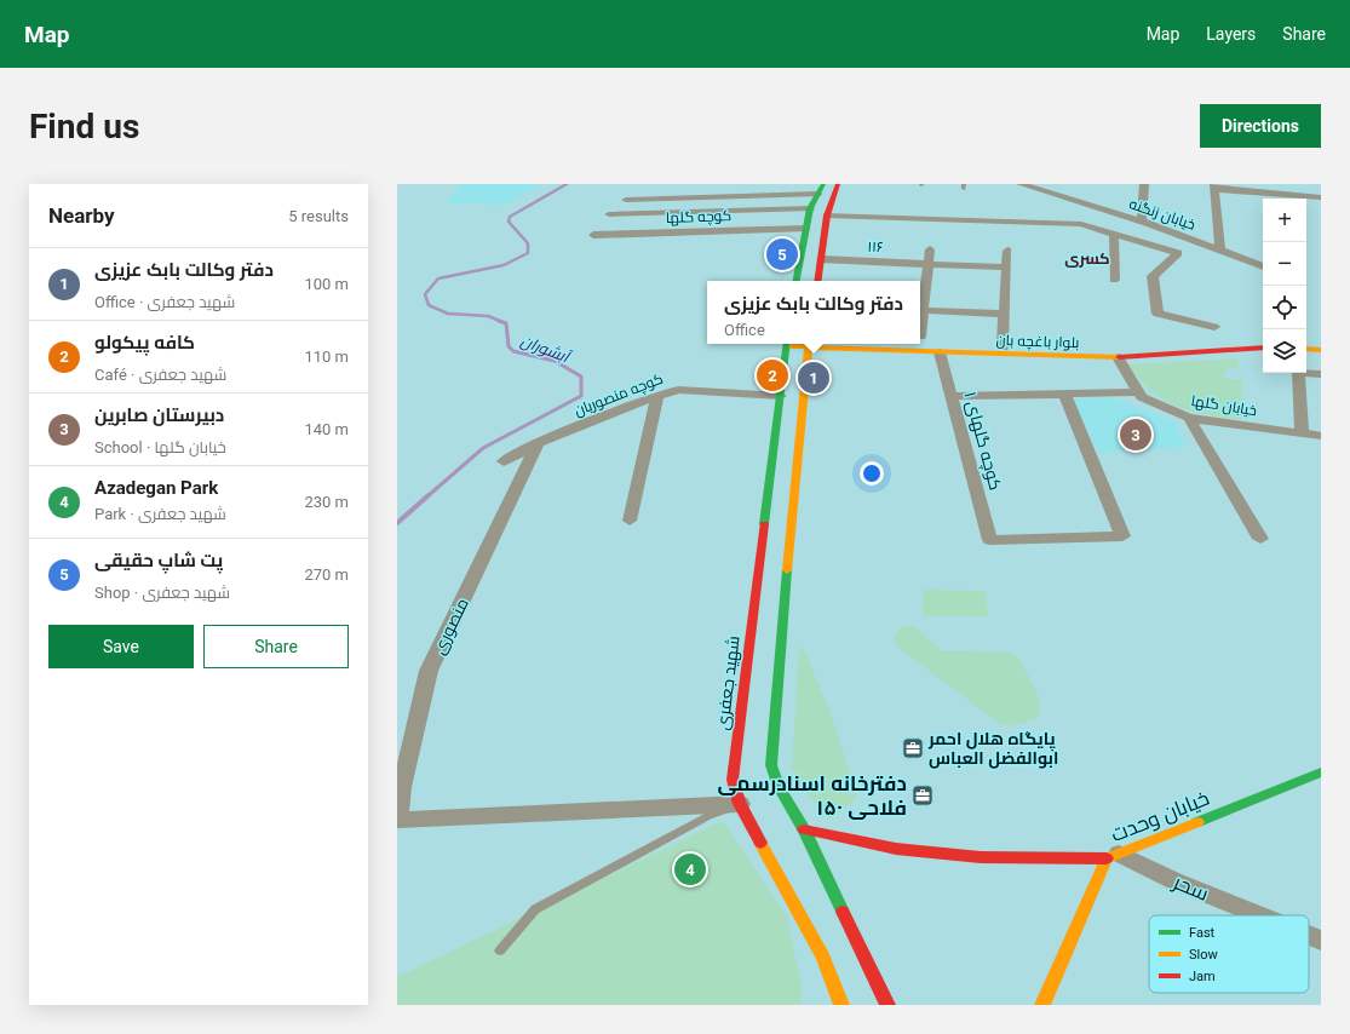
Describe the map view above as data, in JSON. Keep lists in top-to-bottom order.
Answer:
{
  "streets": {
    "main road": ["بلوار باغچه بان", "شهید جعفری", "خیابان وحدت"],
    "street": [
      "خیابان زنگنه",
      "کوچه گلها",
      "۱۱۶",
      "کوچه منصوریان",
      "خیابان گلها",
      "کوچه گلهای ۱",
      "منصوری",
      "سحر"
    ]
  },
  "crossings": [
    ["بلوار باغچه بان", "خیابان گلها"],
    ["بلوار باغچه بان", "کوچه گلهای ۱"],
    ["بلوار باغچه بان", "شهید جعفری"],
    ["کوچه منصوریان", "منصوری"],
    ["کوچه منصوریان", "شهید جعفری"],
    ["منصوری", "شهید جعفری"],
    ["خیابان وحدت", "سحر"]
  ],
  "districts": ["کسری"],
  "water": ["آبشوران"],
  "places": {
    "office": ["پایگاه هلال احمر ابوالفضل العباس", "دفترخانه اسنادرسمی ۱۵۰ فلاحی"]
  },
  "legend": ["Fast", "Slow", "Jam"],
  "page": {
    "header": "Map",
    "nav": ["Map", "Layers", "Share"],
    "buttons": [
      "Directions",
      ["Save", "Share"]
    ],
    "title": "Find us",
    "heading": ["Nearby", "5 results"],
    "map_buttons": ["+", "−"],
    "pins": [
      "5",
      "2",
      "1",
      "3",
      "4"
    ],
    "list": [
      {
        "mark": "1",
        "name": "دفتر وکالت بابک عزیزی",
        "note": "Office · شهید جعفری",
        "value": "100 m"
      },
      {
        "mark": "2",
        "name": "کافه پیکولو",
        "note": "Café · شهید جعفری",
        "value": "110 m"
      },
      {
        "mark": "3",
        "name": "دبیرستان صابرین",
        "note": "School · خیابان گلها",
        "value": "140 m"
      },
      {
        "mark": "4",
        "name": "Azadegan Park",
        "note": "Park · شهید جعفری",
        "value": "230 m"
      },
      {
        "mark": "5",
        "name": "پت شاپ حقیقی",
        "note": "Shop · شهید جعفری",
        "value": "270 m"
      }
    ],
    "popup": ["دفتر وکالت بابک عزیزی", "Office"]
  }
}
